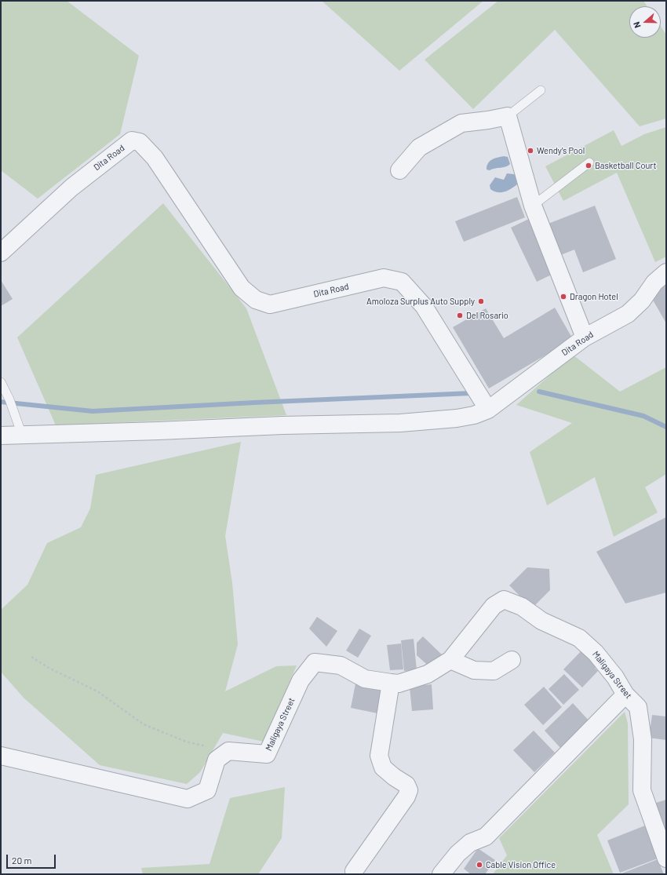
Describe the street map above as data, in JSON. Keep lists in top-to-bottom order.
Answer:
{
  "streets": {
    "street": ["Dita Road", "Maligaya Street"]
  },
  "places": [
    "Wendy's Pool",
    "Basketball Court",
    "Dragon Hotel",
    "Amoloza Surplus Auto Supply",
    "Del Rosario",
    "Cable Vision Office"
  ],
  "scale_bar": "20 m",
  "north": "left"
}
